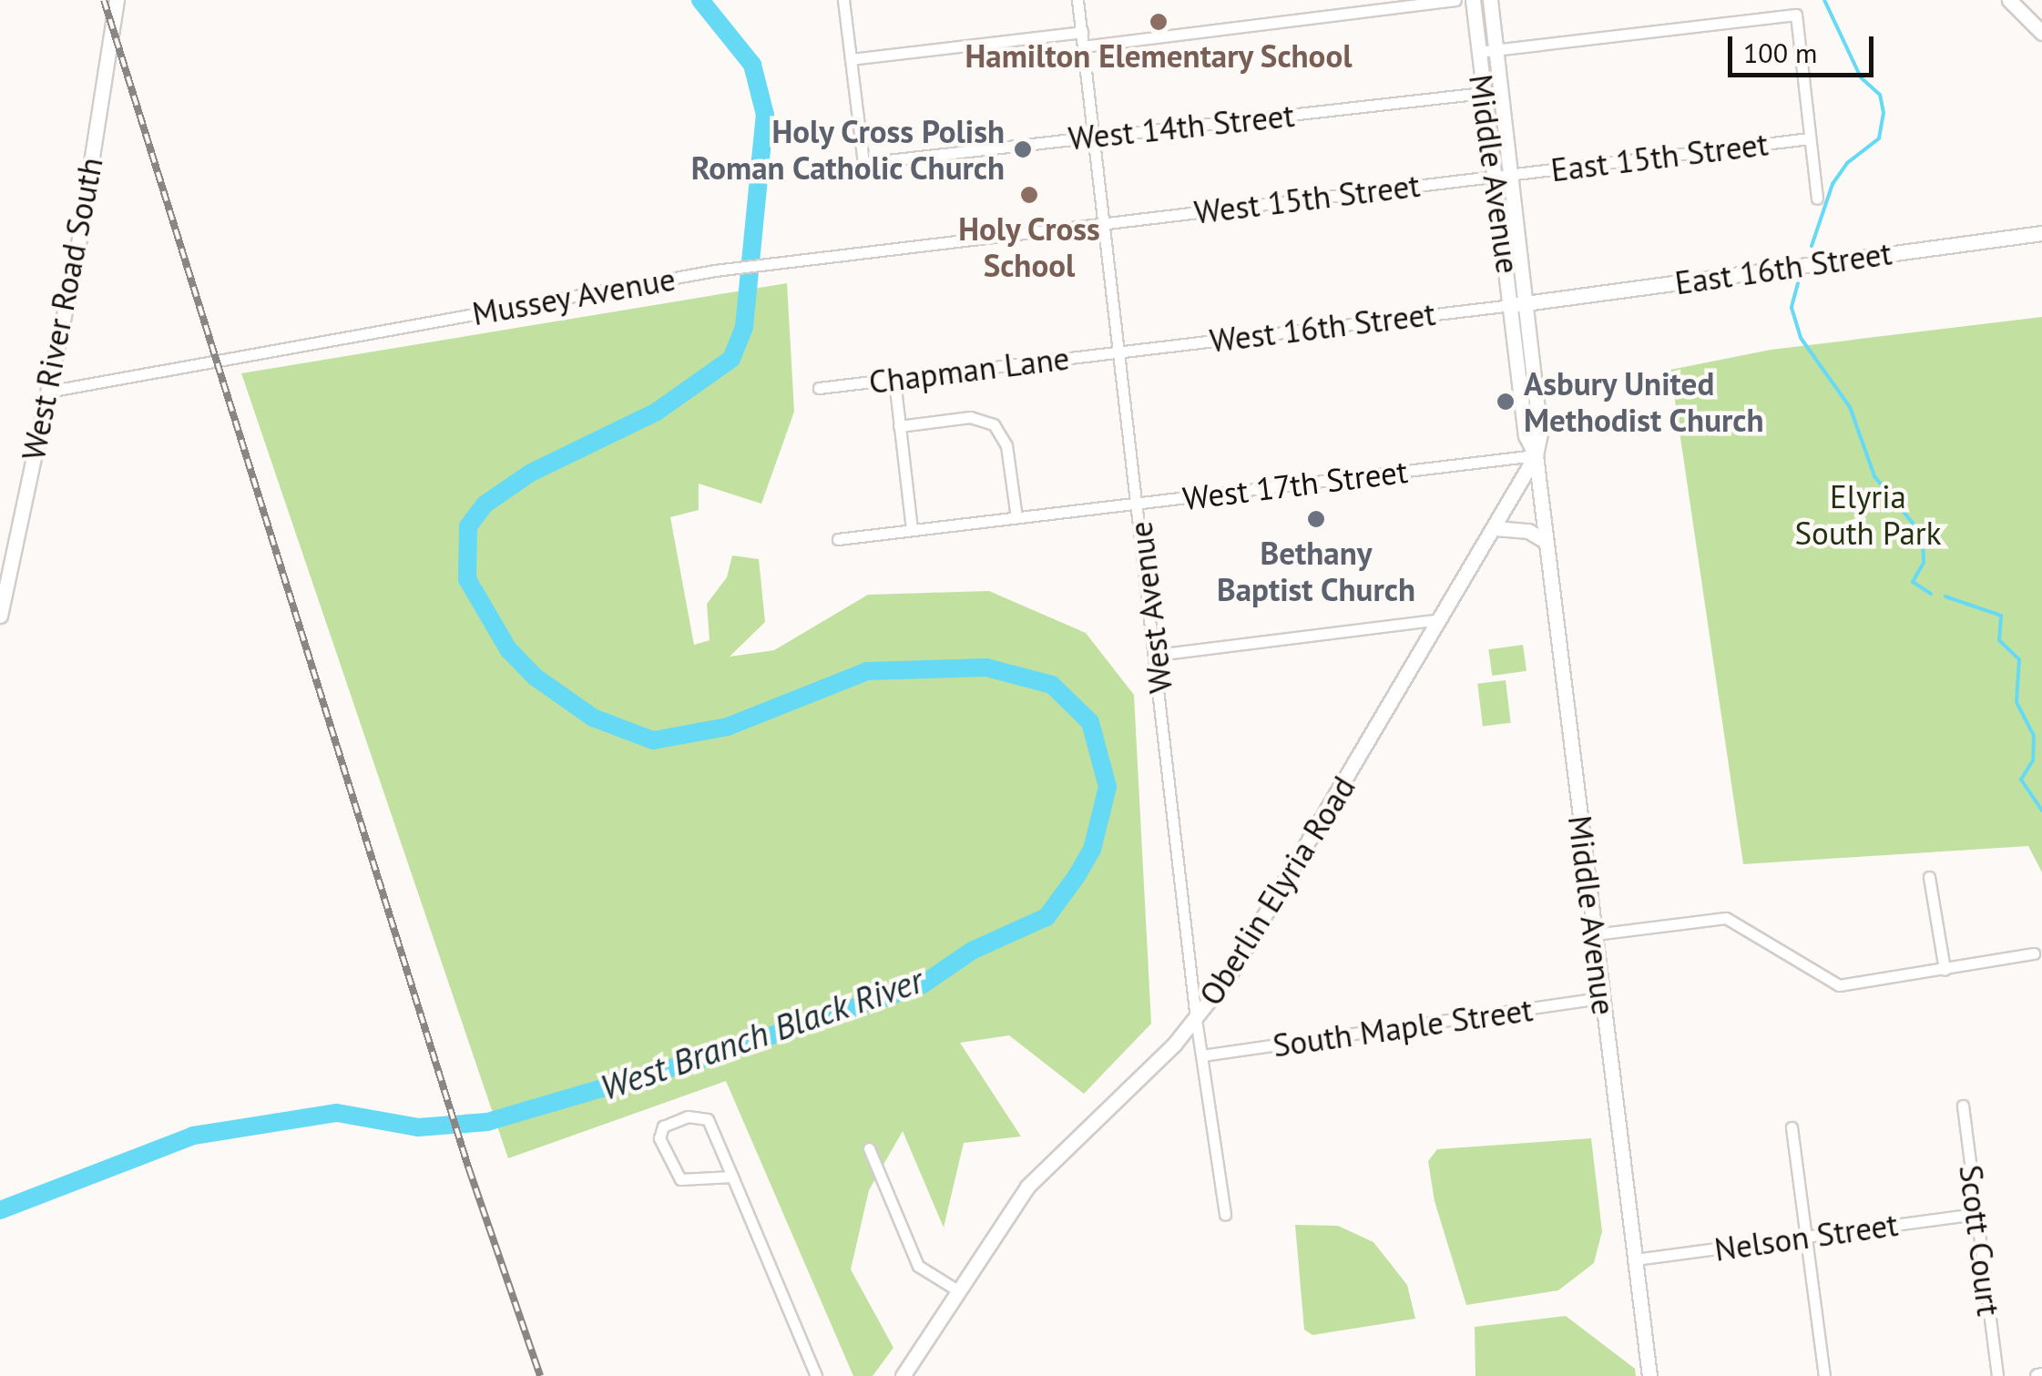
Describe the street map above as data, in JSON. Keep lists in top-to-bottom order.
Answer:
{
  "streets": {
    "main road": [
      "Middle Avenue",
      "East 16th Street",
      "West River Road South",
      "Oberlin Elyria Road"
    ],
    "street": [
      "West 14th Street",
      "East 15th Street",
      "West 15th Street",
      "Mussey Avenue",
      "West 16th Street",
      "Chapman Lane",
      "West 17th Street",
      "West Avenue",
      "South Maple Street",
      "Nelson Street",
      "Scott Court"
    ]
  },
  "crossings": [
    ["West 14th Street", "Middle Avenue"],
    ["West 14th Street", "West Avenue"],
    ["East 15th Street", "Middle Avenue"],
    ["East 15th Street", "West 15th Street"],
    ["Middle Avenue", "West 15th Street"],
    ["Middle Avenue", "East 16th Street"],
    ["Middle Avenue", "West 16th Street"],
    ["Middle Avenue", "West 17th Street"],
    ["Middle Avenue", "Oberlin Elyria Road"],
    ["Middle Avenue", "South Maple Street"],
    ["Middle Avenue", "Nelson Street"],
    ["West 15th Street", "Mussey Avenue"],
    ["West 15th Street", "West Avenue"],
    ["East 16th Street", "West 16th Street"],
    ["Mussey Avenue", "West River Road South"],
    ["Mussey Avenue", "West Avenue"],
    ["West 16th Street", "Chapman Lane"],
    ["West 16th Street", "West Avenue"],
    ["Chapman Lane", "West Avenue"],
    ["West 17th Street", "West Avenue"],
    ["West 17th Street", "Oberlin Elyria Road"],
    ["West Avenue", "Oberlin Elyria Road"],
    ["West Avenue", "South Maple Street"],
    ["Nelson Street", "Scott Court"]
  ],
  "water": ["West Branch Black River"],
  "parks": ["Elyria South Park"],
  "places": [
    "Hamilton Elementary School",
    "Holy Cross Polish Roman Catholic Church",
    "Holy Cross School",
    "Asbury United Methodist Church",
    "Bethany Baptist Church"
  ],
  "scale_bar": "100 m"
}
